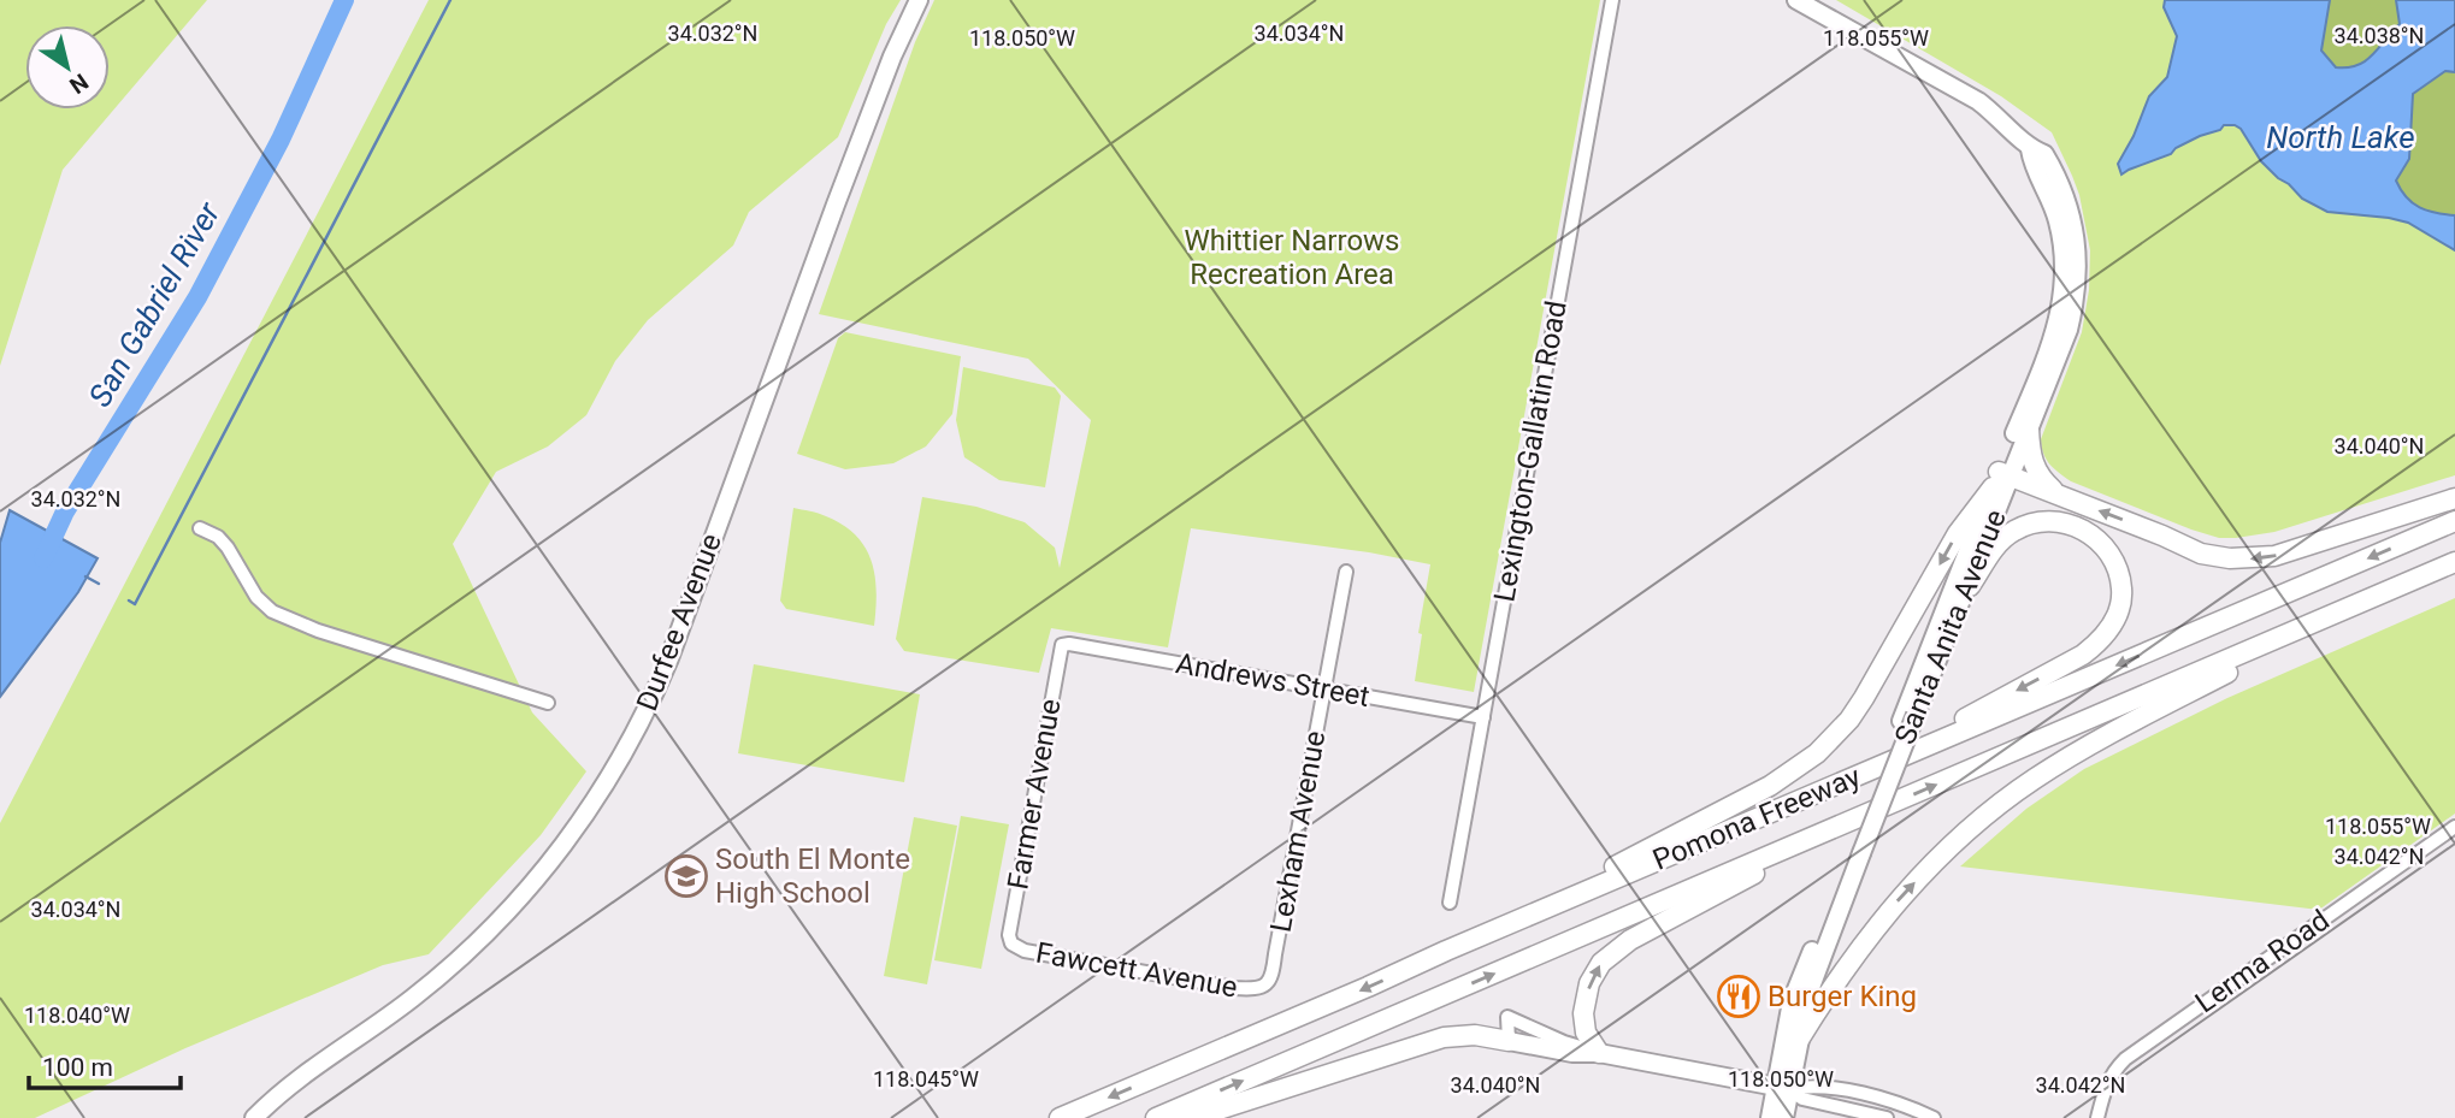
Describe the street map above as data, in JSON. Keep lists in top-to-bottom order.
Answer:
{
  "streets": {
    "highway": ["Pomona Freeway"],
    "main road": ["Durfee Avenue", "Santa Anita Avenue"],
    "street": [
      "Lexington-Gallatin Road",
      "Andrews Street",
      "Farmer Avenue",
      "Lexham Avenue",
      "Lerma Road",
      "Fawcett Avenue"
    ]
  },
  "crossings": [
    ["Lexington-Gallatin Road", "Andrews Street"],
    ["Andrews Street", "Farmer Avenue"],
    ["Andrews Street", "Lexham Avenue"],
    ["Farmer Avenue", "Fawcett Avenue"],
    ["Lexham Avenue", "Fawcett Avenue"]
  ],
  "water": ["North Lake", "San Gabriel River"],
  "parks": ["Whittier Narrows Recreation Area"],
  "places": {
    "school or university": ["South El Monte High School"],
    "restaurant": ["Burger King"]
  },
  "scale_bar": "100 m",
  "north": "bottom right",
  "coordinates": [
    "34.032°N",
    "34.034°N",
    "34.038°N",
    "118.050°W",
    "118.055°W",
    "34.040°N",
    "34.042°N",
    "118.040°W",
    "118.045°W"
  ]
}
